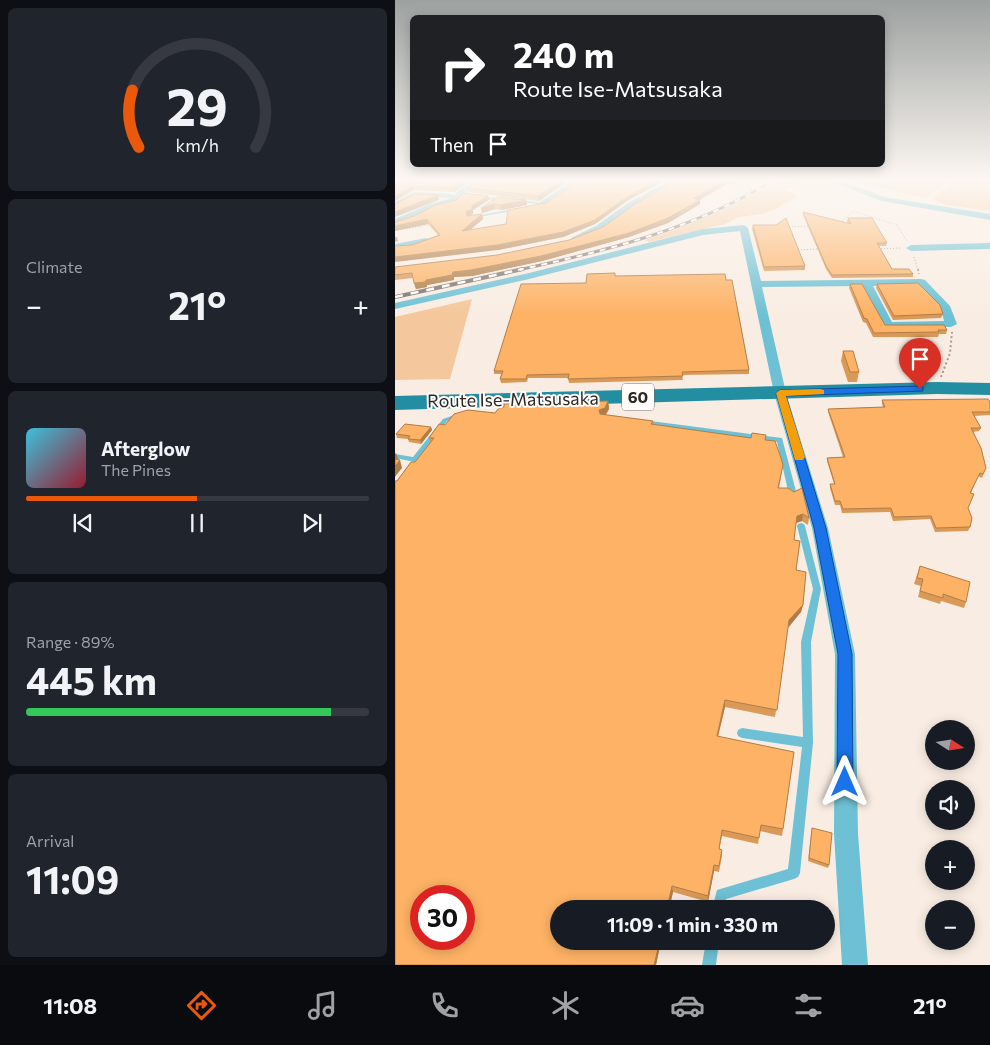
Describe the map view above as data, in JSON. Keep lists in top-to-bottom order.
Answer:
{
  "streets": {
    "main road": ["60", "Route Ise-Matsusaka"]
  },
  "north": "right",
  "page": {
    "turn": ["240 m", "Route Ise-Matsusaka"],
    "then": "Then",
    "tile": [
      "Climate",
      ["Range · 89%", "445 km"],
      ["Arrival", "11:09"]
    ],
    "heat": ["−", "21°", "+"],
    "song": ["Afterglow", "The Pines"],
    "map_buttons": ["+", "−"],
    "limit": "30",
    "trip": "11:09 · 1 min · 330 m",
    "tabs": ["11:08", "21°"],
    "gauge": ["29", "km/h"]
  }
}
